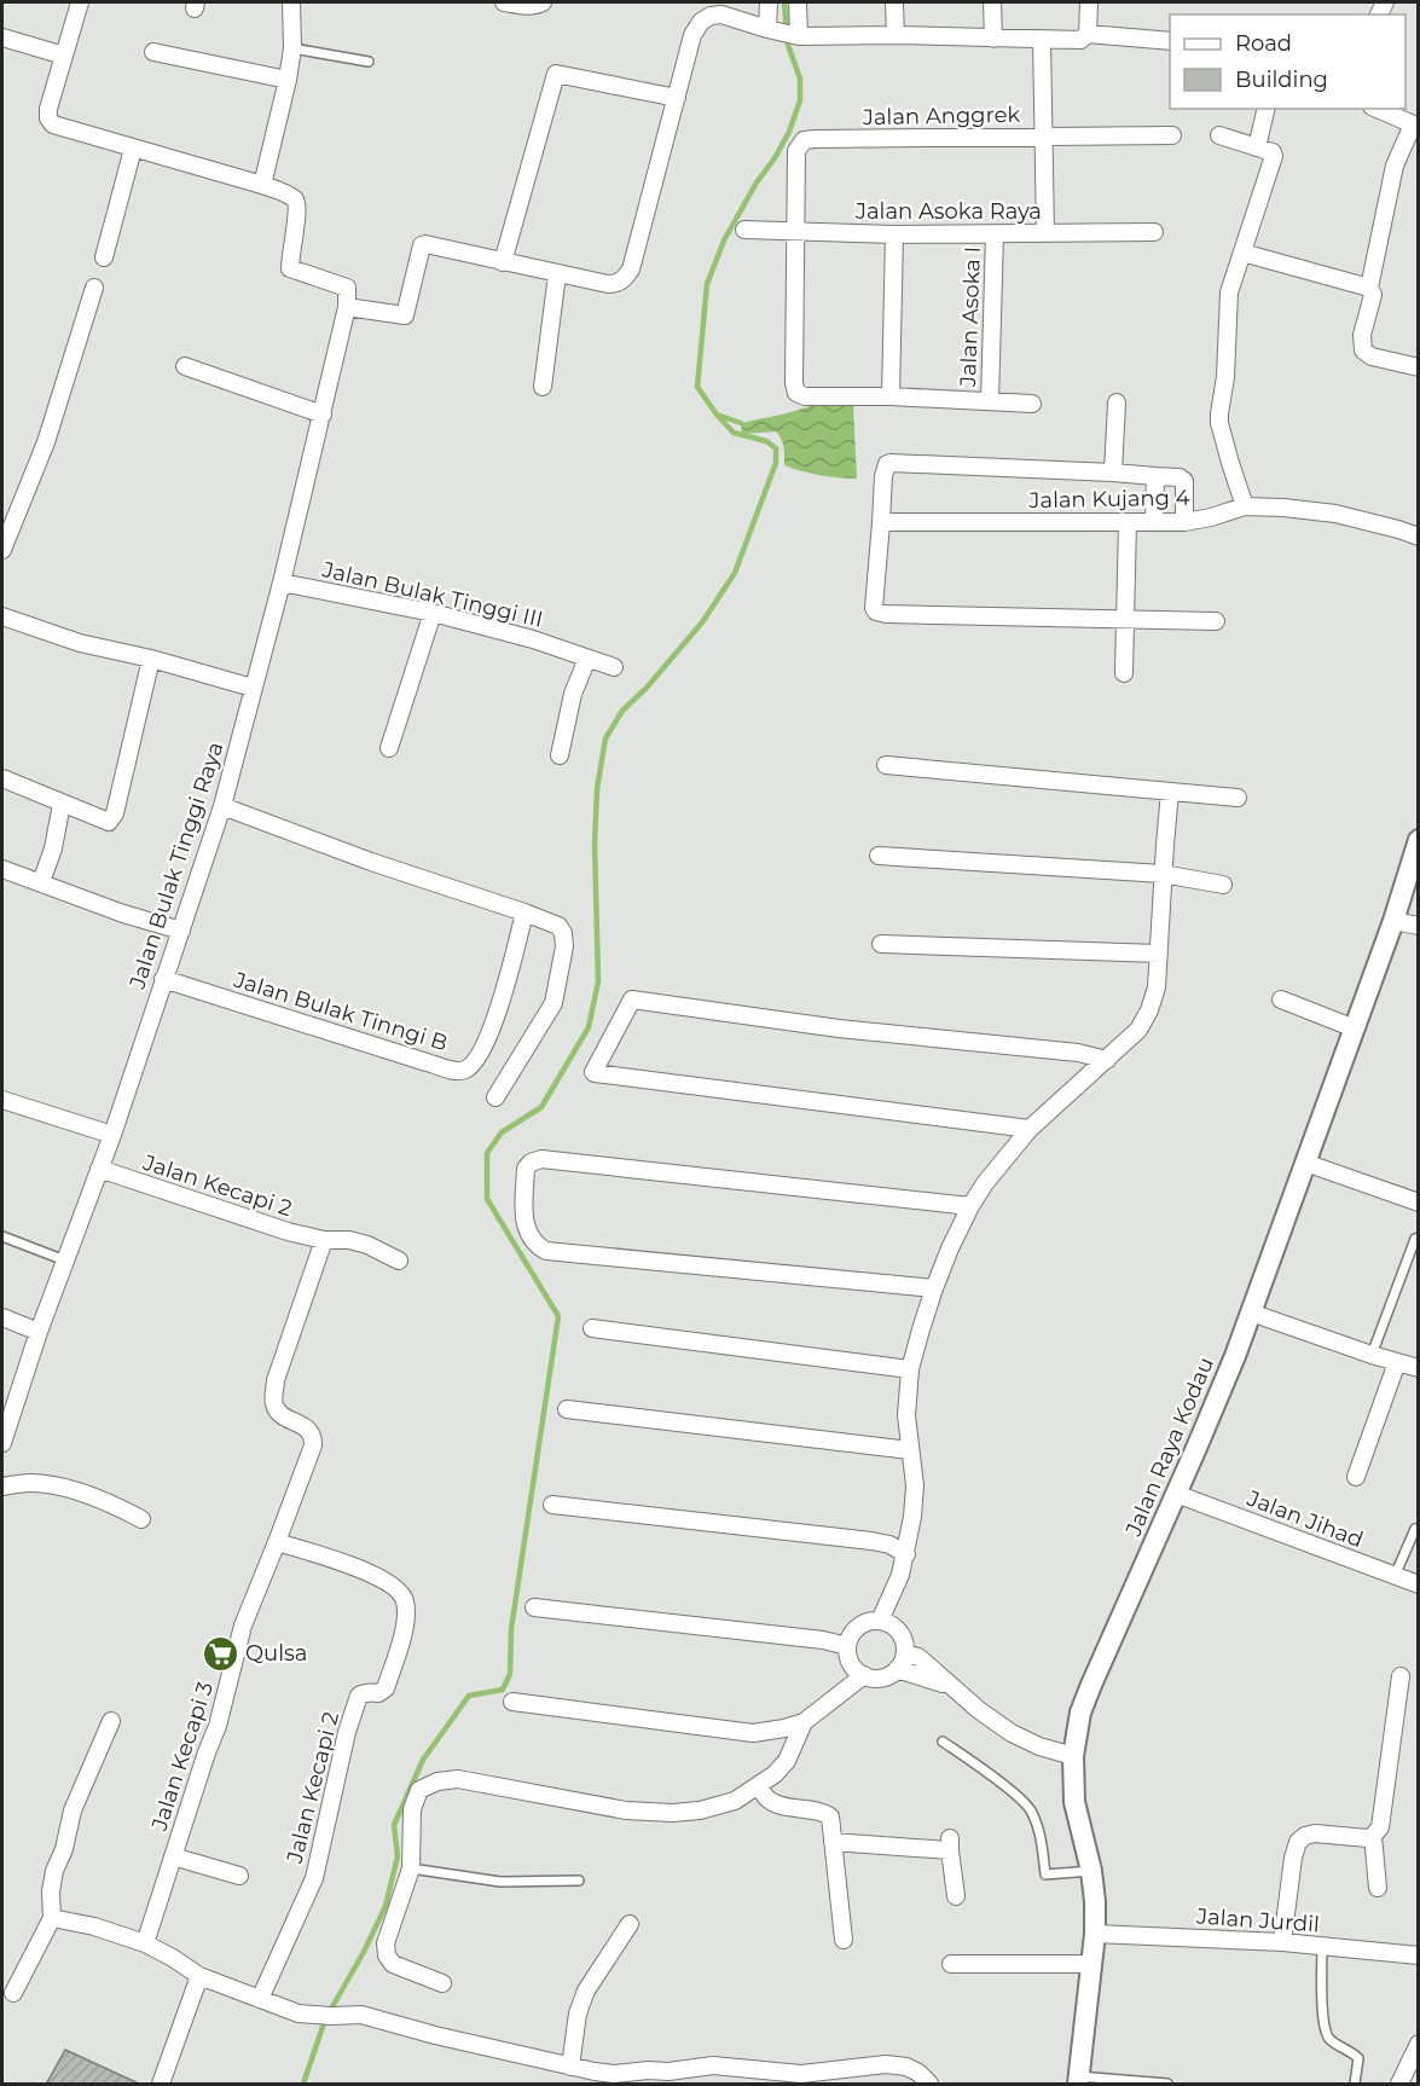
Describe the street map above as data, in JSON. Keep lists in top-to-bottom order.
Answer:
{
  "streets": {
    "street": [
      "Jalan Anggrek",
      "Jalan Asoka Raya",
      "Jalan Asoka I",
      "Jalan Kujang 4",
      "Jalan Bulak Tinggi III",
      "Jalan Bulak Tinggi Raya",
      "Jalan Bulak Tinngi B",
      "Jalan Kecapi 2",
      "Jalan Raya Kodau",
      "Jalan Jihad",
      "Jalan Kecapi 3",
      "Jalan Jurdil"
    ]
  },
  "crossings": [
    ["Jalan Anggrek", "Jalan Asoka Raya"],
    ["Jalan Asoka Raya", "Jalan Asoka I"],
    ["Jalan Bulak Tinggi III", "Jalan Bulak Tinggi Raya"],
    ["Jalan Bulak Tinggi Raya", "Jalan Bulak Tinngi B"],
    ["Jalan Bulak Tinggi Raya", "Jalan Kecapi 2"],
    ["Jalan Kecapi 2", "Jalan Kecapi 3"],
    ["Jalan Raya Kodau", "Jalan Jihad"],
    ["Jalan Raya Kodau", "Jalan Jurdil"]
  ],
  "places": {
    "supermarket": ["Qulsa"]
  },
  "legend": ["Road", "Building"]
}
